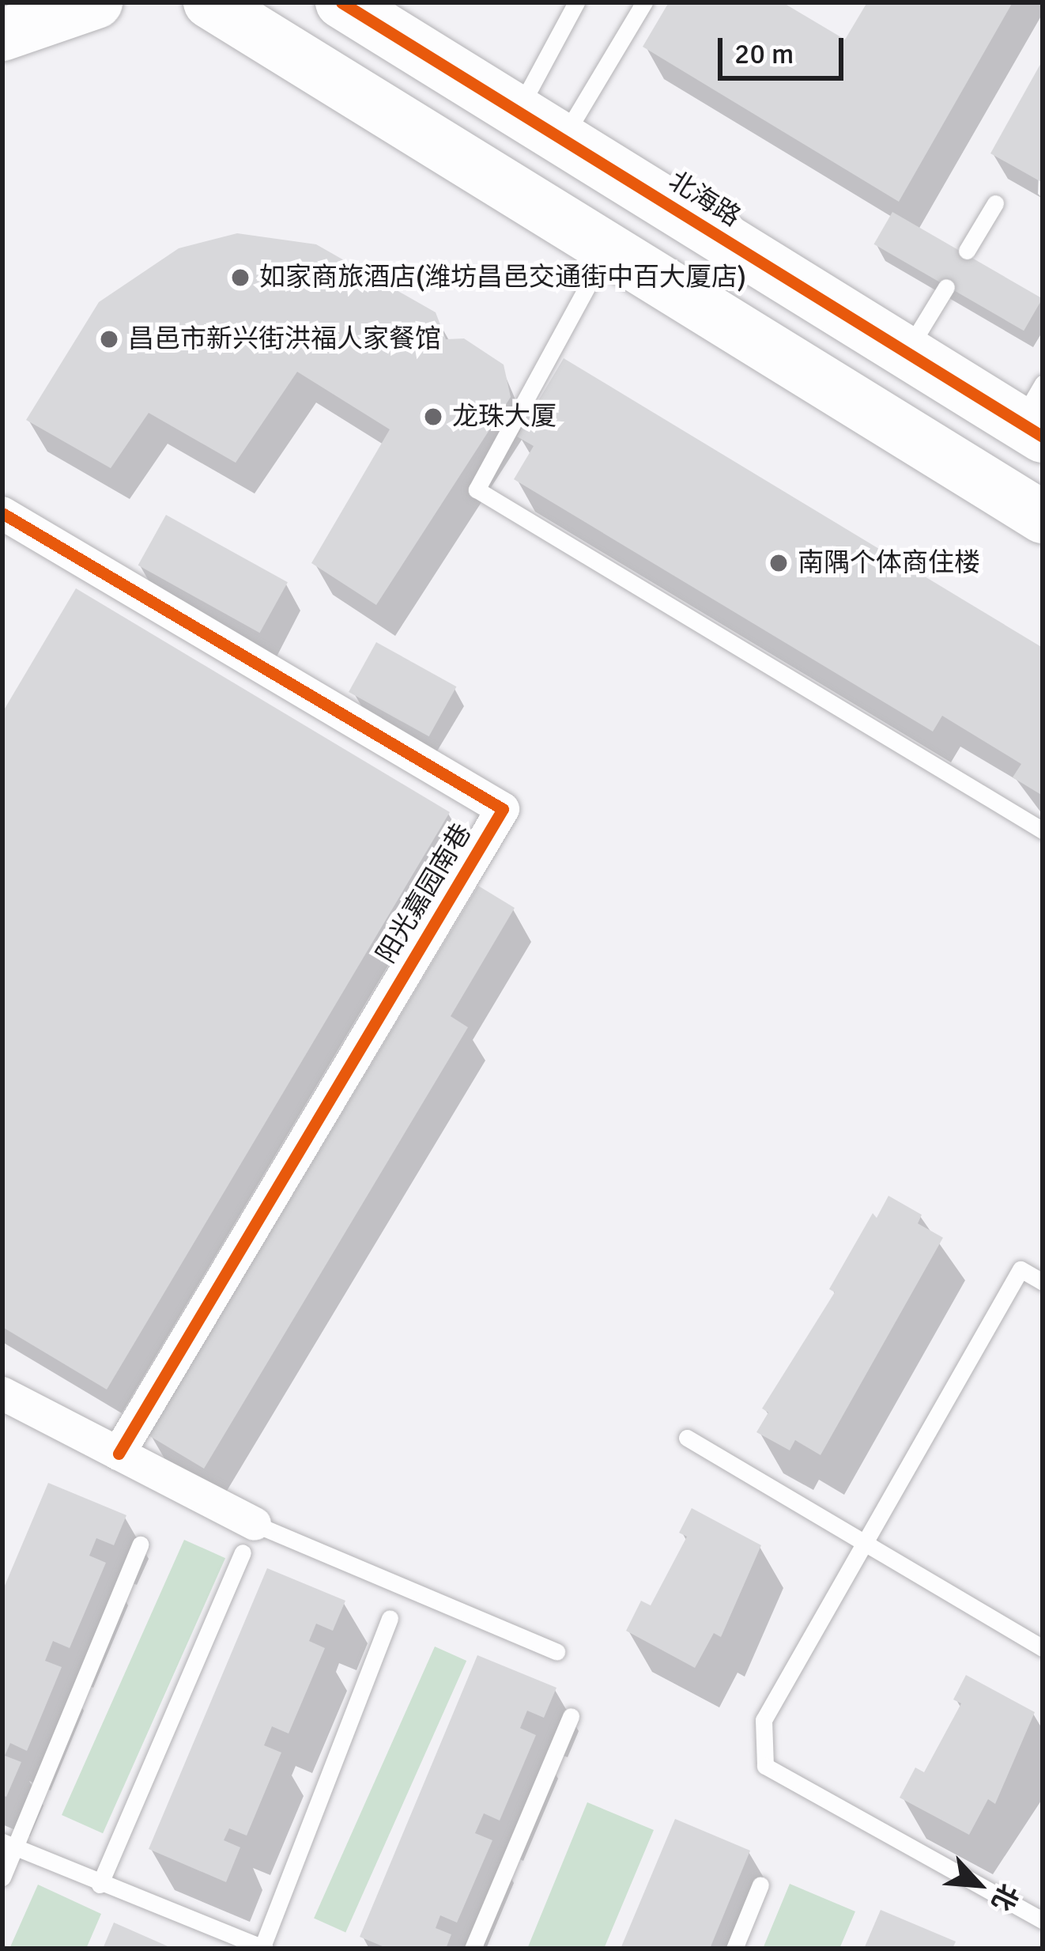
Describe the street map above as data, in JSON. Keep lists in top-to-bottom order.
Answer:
{
  "streets": {
    "main road": ["北海路"],
    "street": ["阳光嘉园南巷"]
  },
  "places": [
    "如家商旅酒店(潍坊昌邑交通街中百大厦店)",
    "昌邑市新兴街洪福人家餐馆",
    "龙珠大厦",
    "南隅个体商住楼"
  ],
  "scale_bar": "20 m",
  "north": "bottom right"
}
